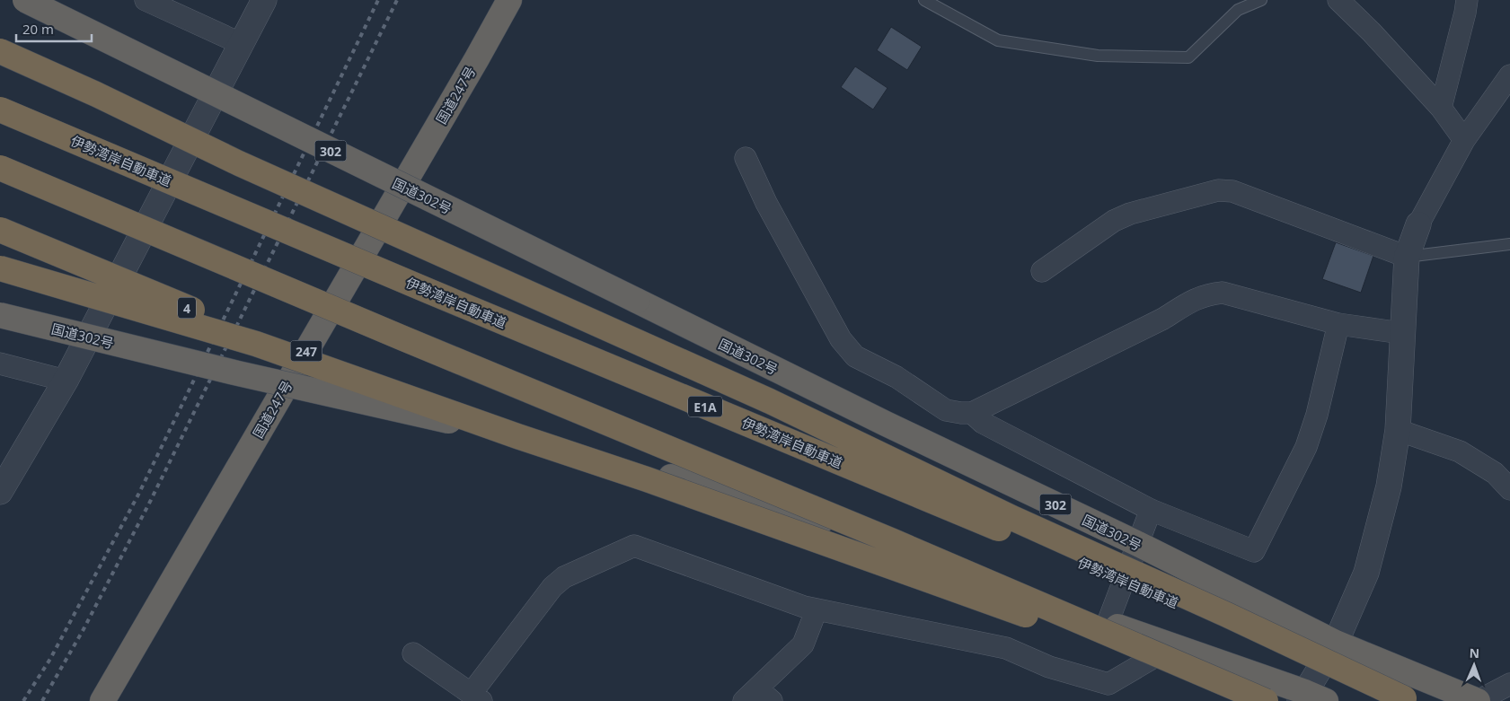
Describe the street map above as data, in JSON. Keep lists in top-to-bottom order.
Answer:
{
  "streets": {
    "highway": [
      "国道247号",
      "302",
      "伊勢湾岸自動車道",
      "国道302号",
      "4",
      "247",
      "E1A"
    ]
  },
  "scale_bar": "20 m",
  "north": "top"
}
